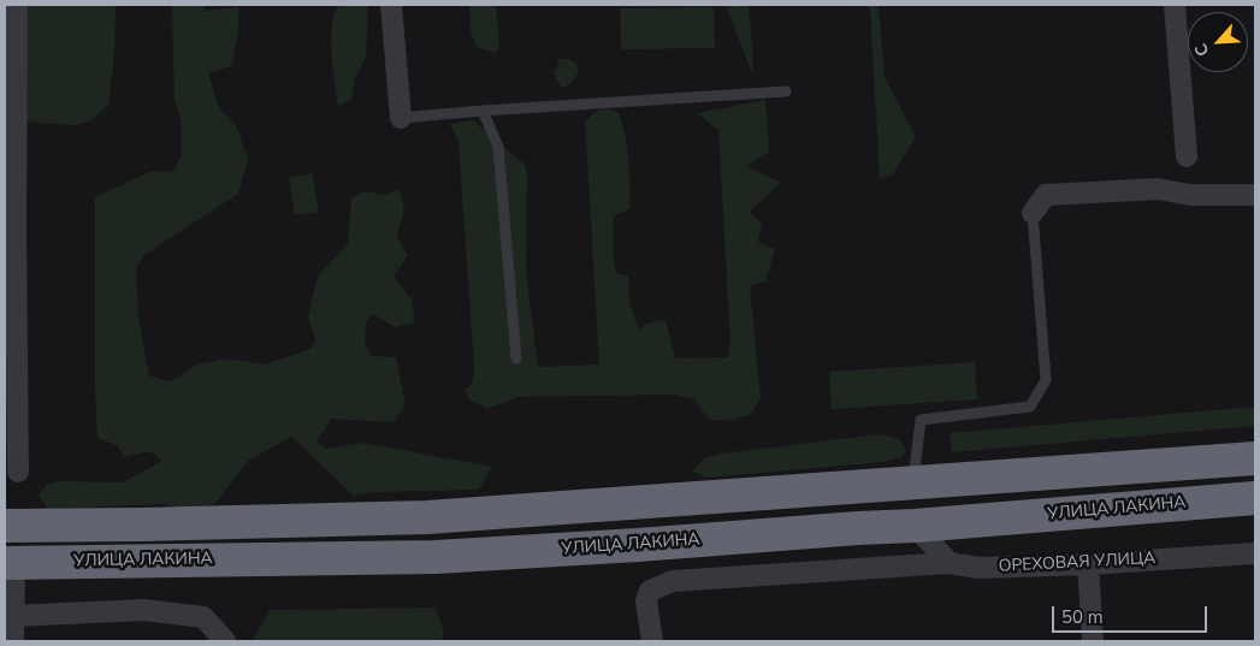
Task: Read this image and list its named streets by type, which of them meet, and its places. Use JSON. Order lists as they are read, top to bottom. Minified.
{"streets":{"highway":["УЛИЦА ЛАКИНА"],"street":["ОРЕХОВАЯ УЛИЦА"]},"scale_bar":"50 m","north":"bottom left"}
